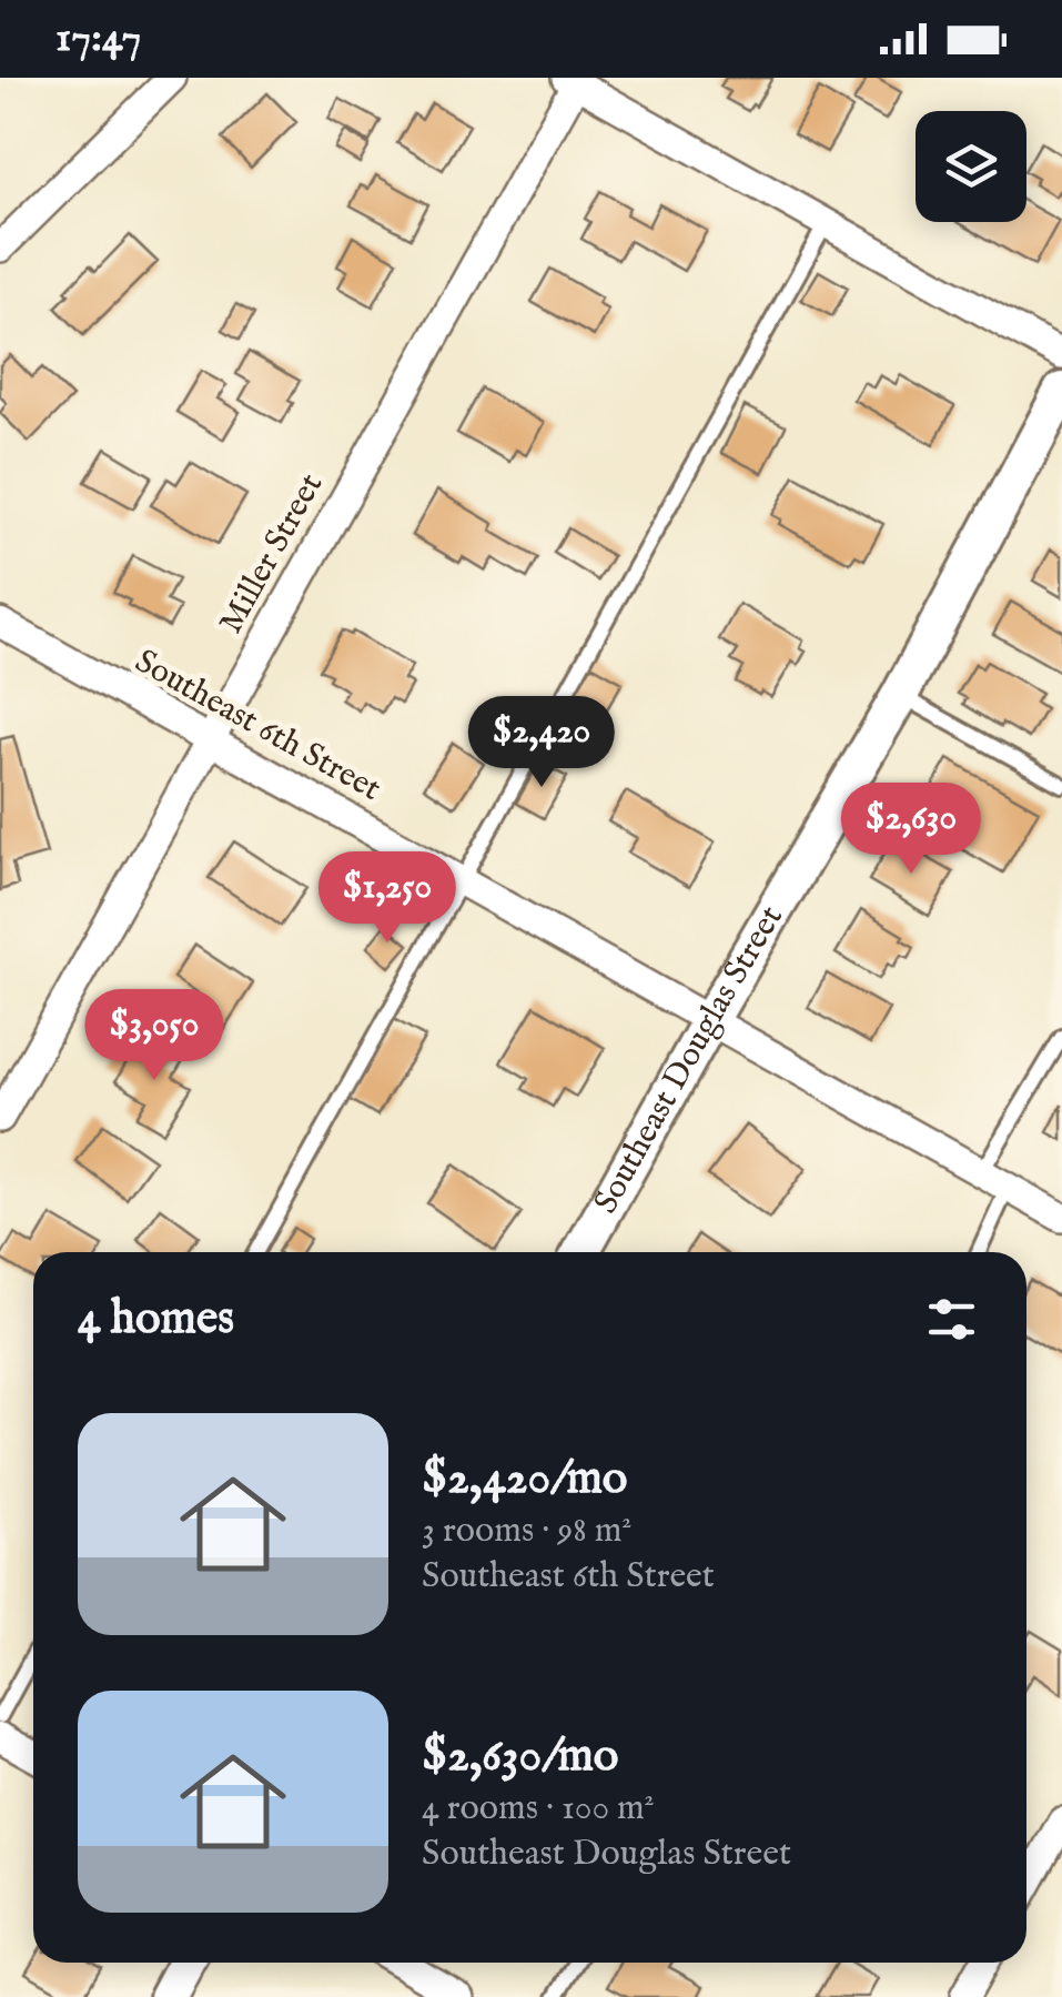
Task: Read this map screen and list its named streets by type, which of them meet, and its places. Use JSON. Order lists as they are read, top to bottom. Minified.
{"streets":{"street":["Miller Street","Southeast 6th Street","Southeast Douglas Street"]},"crossings":[["Miller Street","Southeast 6th Street"],["Southeast 6th Street","Southeast Douglas Street"]],"page":{"status":"17:47","price":["$2,420","$2,630","$1,250","$3,050"],"heading":"4 homes","list":[{"name":"$2,420/mo","note":"3 rooms · 98 m² · Southeast 6th Street"},{"name":"$2,630/mo","note":"4 rooms · 100 m² · Southeast Douglas Street"}]}}
